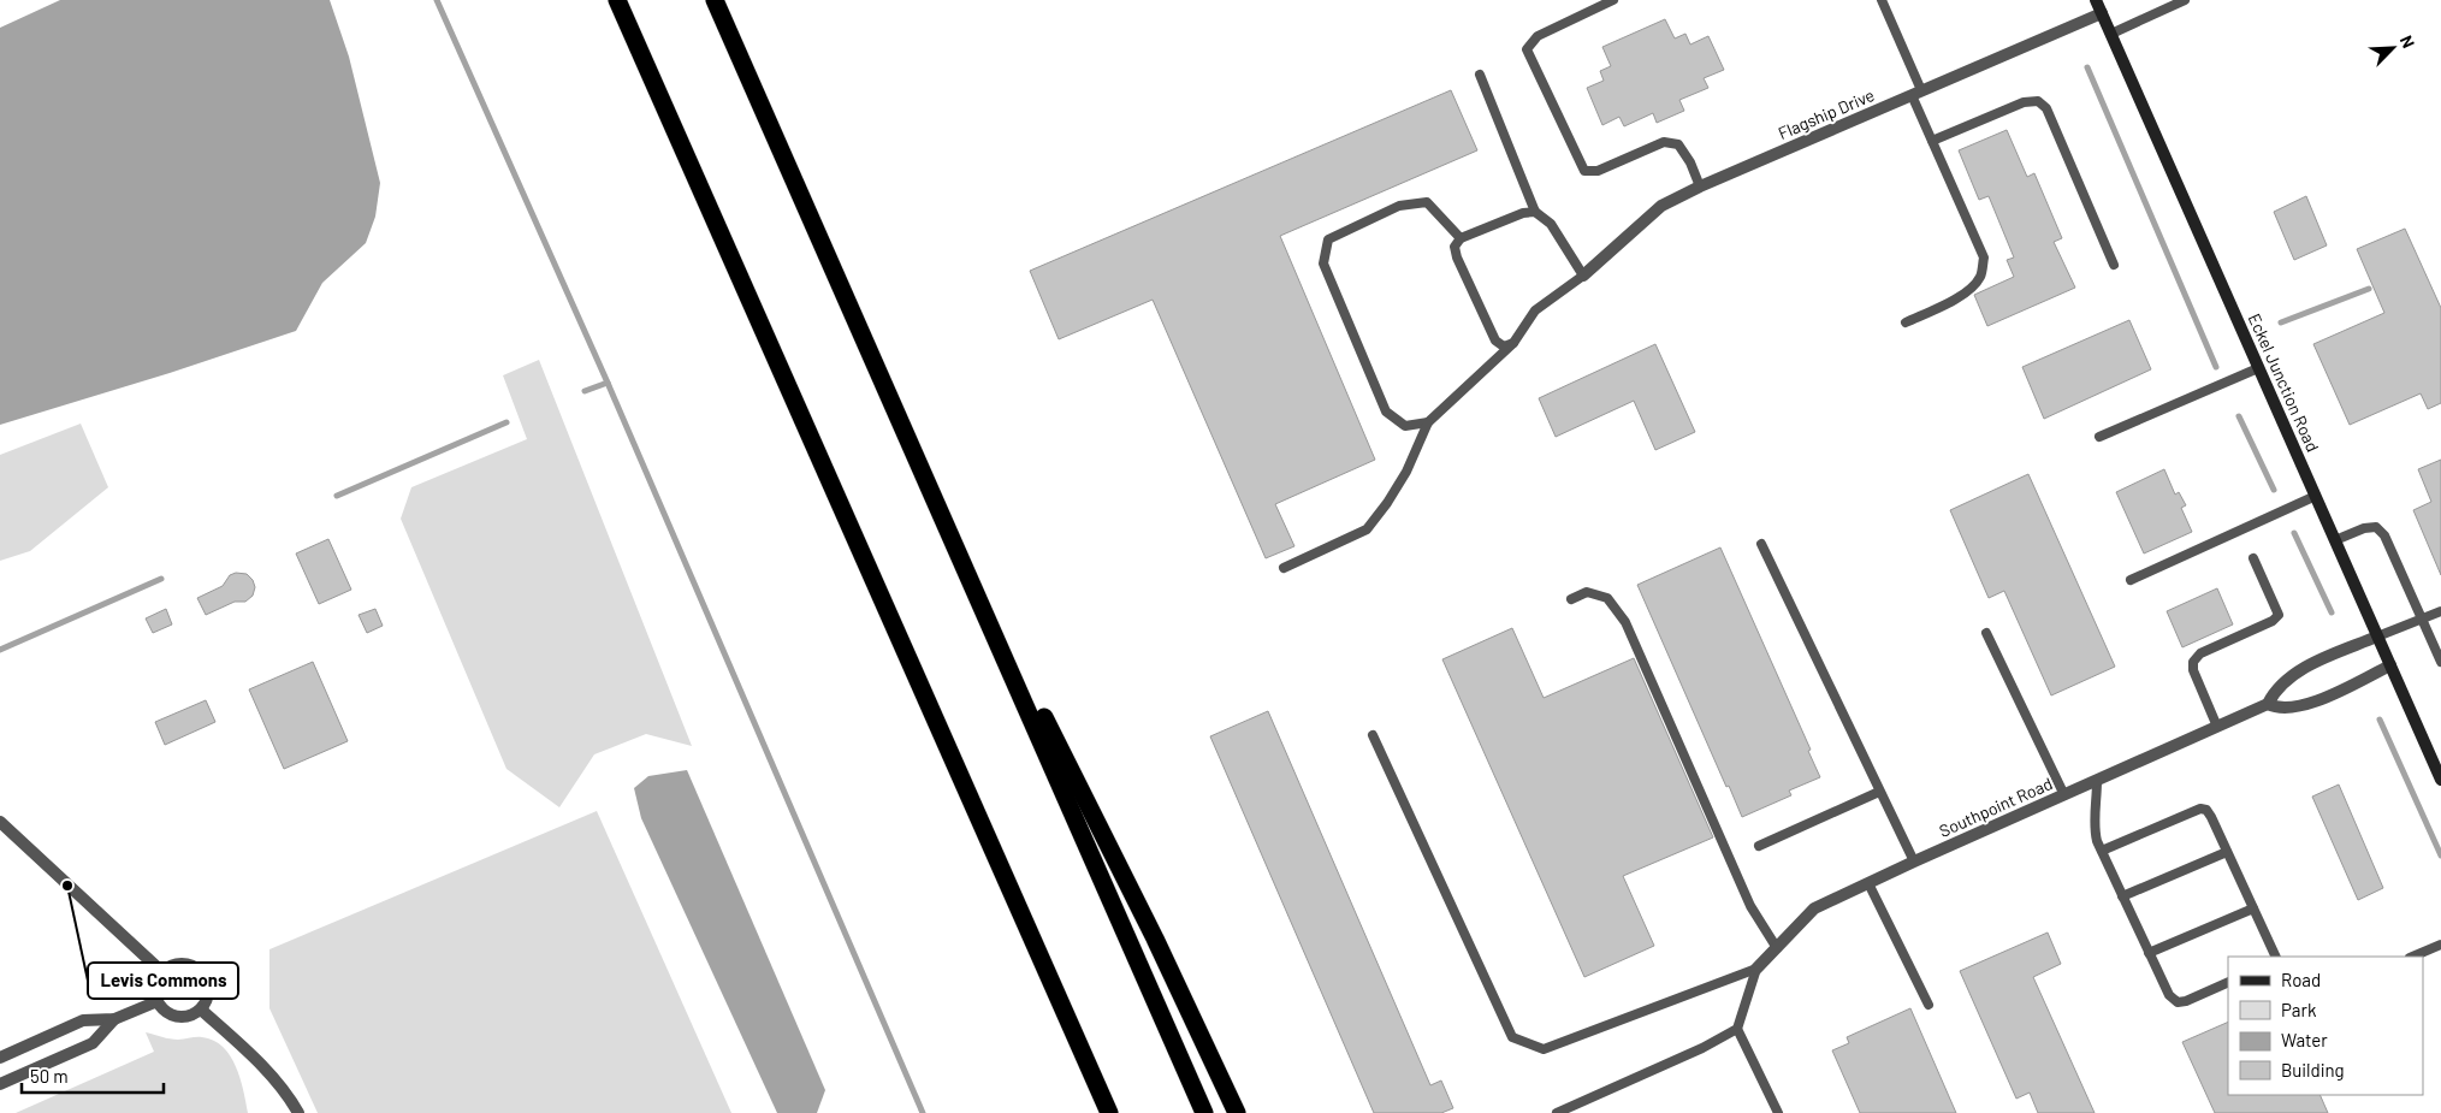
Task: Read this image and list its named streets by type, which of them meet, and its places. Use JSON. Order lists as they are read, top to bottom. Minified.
{"streets":{"street":["Flagship Drive","Eckel Junction Road","Southpoint Road"]},"crossings":[["Flagship Drive","Eckel Junction Road"],["Eckel Junction Road","Southpoint Road"]],"places":["Levis Commons"],"legend":["Road","Park","Water","Building"],"scale_bar":"50 m","north":"top right"}
